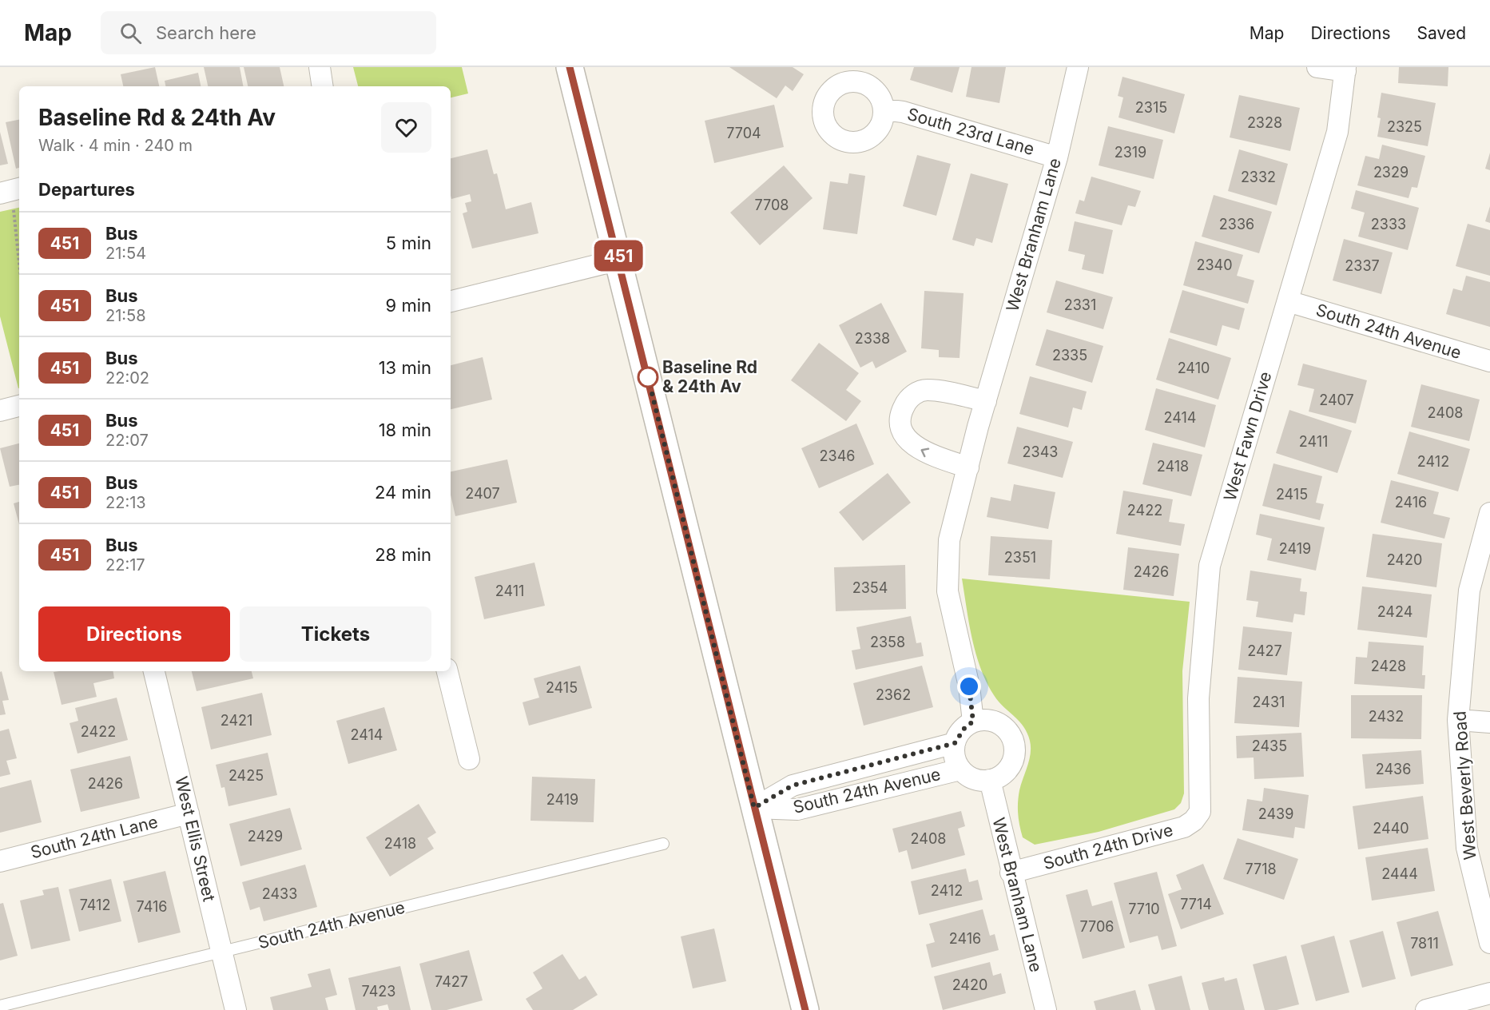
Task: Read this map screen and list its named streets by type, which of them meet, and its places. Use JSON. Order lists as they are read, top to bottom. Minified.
{"streets":{"street":["South 23rd Lane","West Branham Lane","South 24th Avenue","West Fawn Drive","West Beverly Road","South 24th Lane","West Ellis Street","South 24th Drive"]},"crossings":[["South 23rd Lane","West Branham Lane"],["West Branham Lane","South 24th Avenue"],["West Branham Lane","South 24th Drive"],["South 24th Avenue","West Fawn Drive"],["South 24th Avenue","West Ellis Street"],["West Fawn Drive","South 24th Drive"],["South 24th Lane","West Ellis Street"]],"places":["Baseline Rd & 24th Av"],"lines":["bus line 451"],"house_numbers":["2315","2328","2325","7704","2319","2329","2332","7708","2336","2333","2340","2337","2331","2338","2335","2410","2407","2408","2414","2411","2343","2346","2412","2418","2407","2415","2416","2422","2419","2351","2420","2426","2354","2411","2424","2358","2427","2428","2415","2362","2431","2432","2421","2422","2414","2435","2436","2425","2426","2419","2439","2440","2429","2408","2418","7718","2444","2412","2433","7714","7412","7416","7710","7706","2416","7811","7427","2420","7423"],"page":{"header":"Map","search":"Search here","nav":["Map","Directions","Saved"],"on_map":"451","heading":[["Baseline Rd & 24th Av","Walk · 4 min · 240 m"],"Departures"],"list":[{"mark":"451","name":"Bus","note":"21:54","value":"5 min"},{"mark":"451","name":"Bus","note":"21:58","value":"9 min"},{"mark":"451","name":"Bus","note":"22:02","value":"13 min"},{"mark":"451","name":"Bus","note":"22:07","value":"18 min"},{"mark":"451","name":"Bus","note":"22:13","value":"24 min"},{"mark":"451","name":"Bus","note":"22:17","value":"28 min"}],"buttons":["Directions","Tickets"]}}
